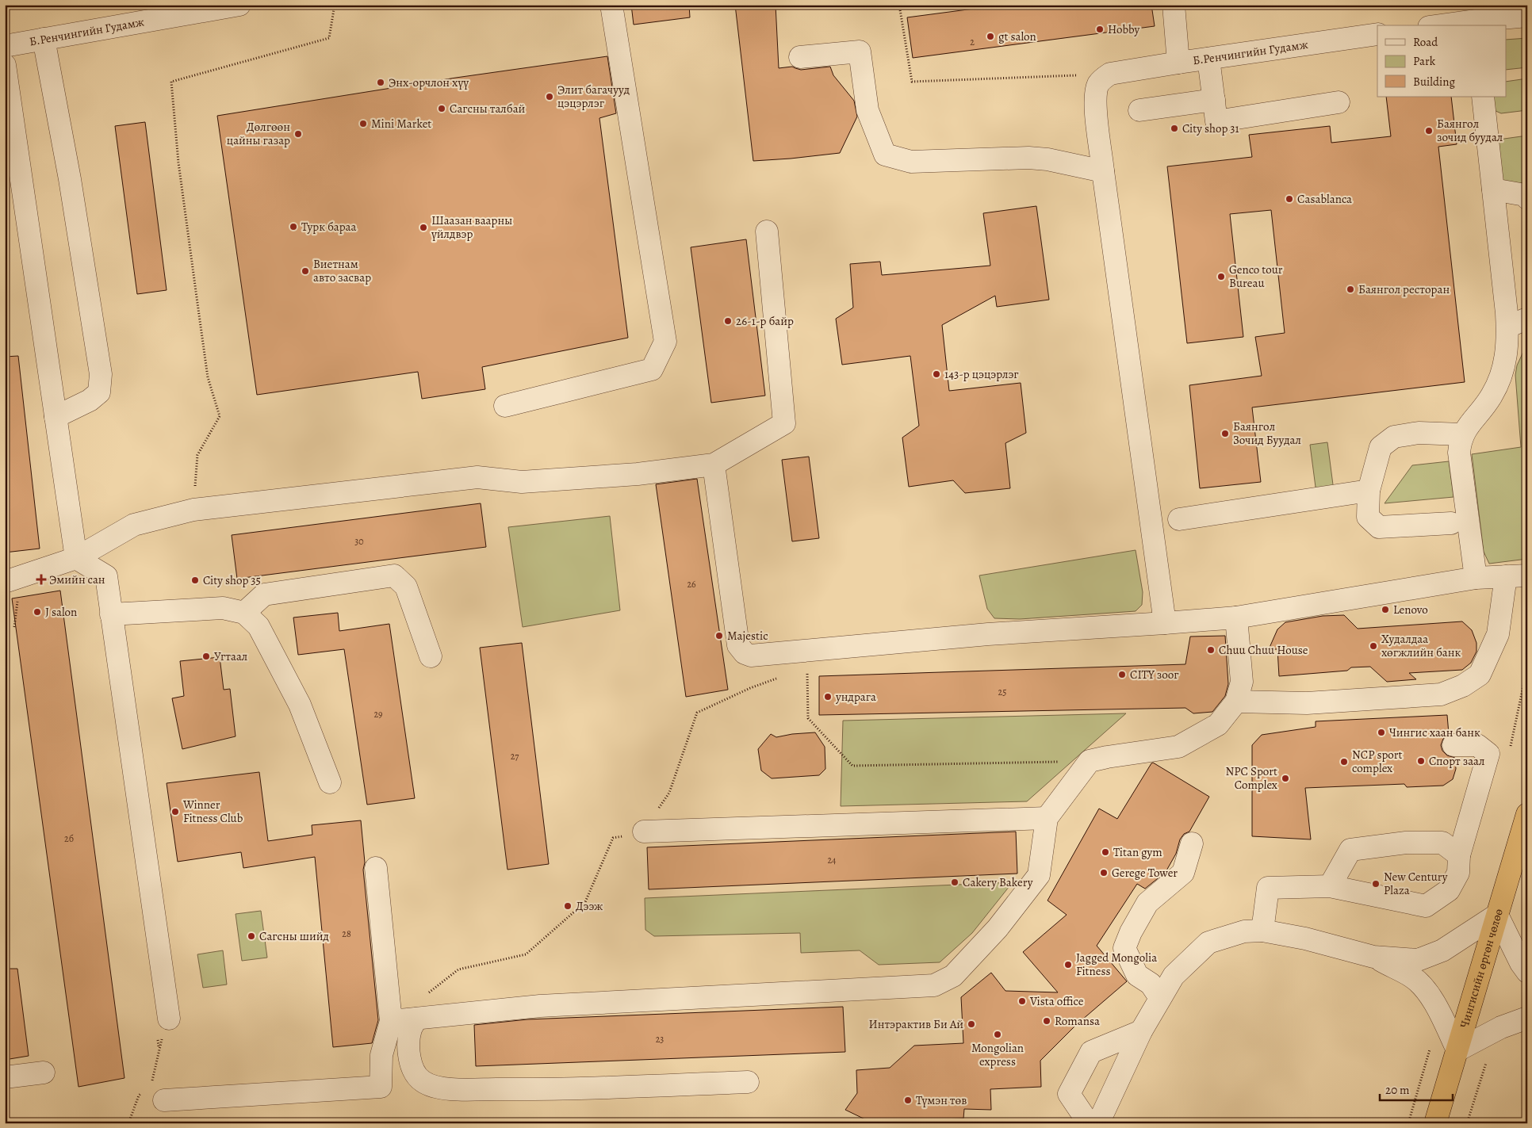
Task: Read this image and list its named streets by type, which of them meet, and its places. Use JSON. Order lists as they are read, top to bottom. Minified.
{"streets":{"highway":["Чингисийн өргөн чөлөө"],"street":["Б.Ренчингийн Гудамж"]},"places":{"other":["Hobby","gt salon","Энх-орчлон хүү","Элит багачууд цэцэрлэг","Сагсны талбай","Mini Market","City shop 31","Баянгол зочид буудал","Дөлгөөн цайны газар","Casablanca","Турк бараа","Шаазан ваарны үйлдвэр","Виетнам авто засвар","Genco tour Bureau","Баянгол ресторан","26-1-р байр","143-р цэцэрлэг","Баянгол Зочид Буудал","City shop 35","Lenovo","J salon","Majestic","Худалдаа хөгжлийн банк","Chuu Chuu House","Угтаал","CITY зоог","ундрага","Чингис хаан банк","Спорт заал","NCP sport complex","NPC Sport Complex","Winner Fitness Club","Titan gym","Gerege Tower","Cakery Bakery","New Century Plaza","Дээж","Сагсны шийд","Jagged Mongolia Fitness","Vista office","Romansa","Интэрактив Би Ай","Mongolian express","Түмэн төв"],"health":["Эмийн сан"]},"house_numbers":["2","30","26","25","29","27","2б","24","28","23"],"legend":["Road","Park","Building"],"scale_bar":"20 m"}
